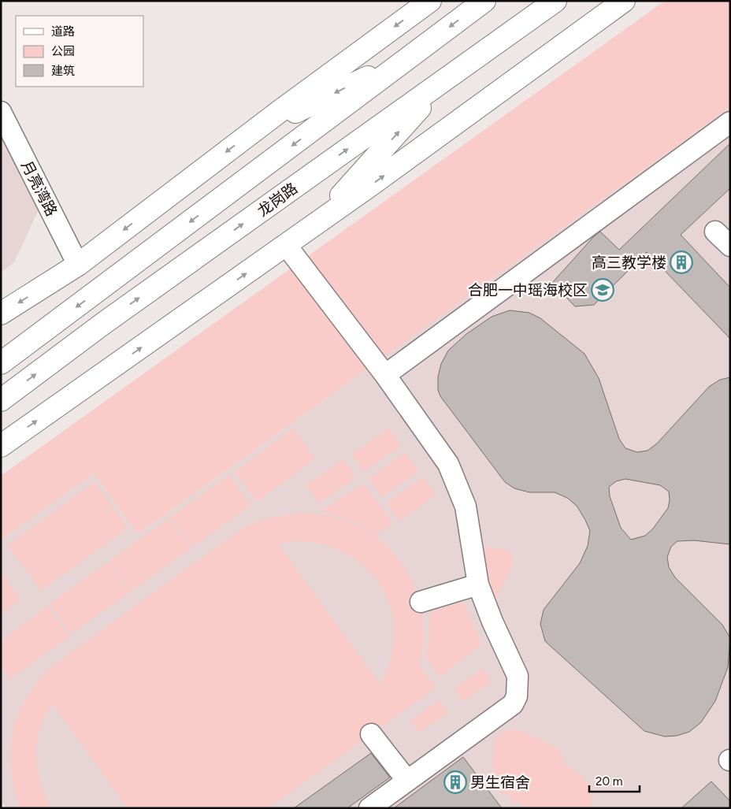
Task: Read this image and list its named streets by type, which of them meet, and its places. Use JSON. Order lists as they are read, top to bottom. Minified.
{"streets":{"main road":["龙岗路"],"street":["月亮湾路"]},"places":{"building":["高三教学楼","男生宿舍"],"school or university":["合肥一中瑶海校区"]},"legend":["道路","公园","建筑"],"scale_bar":"20 m"}
